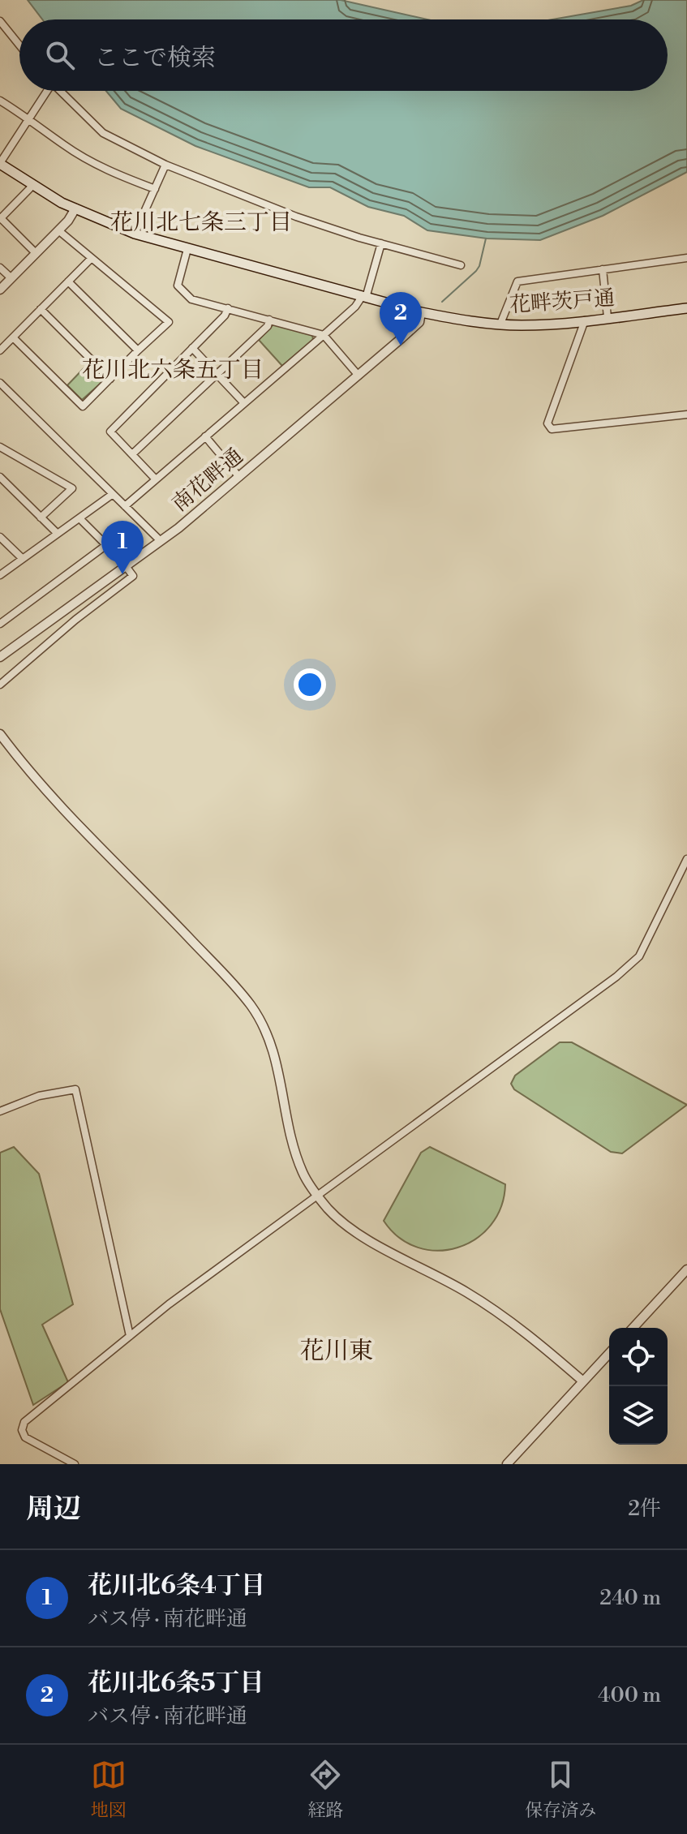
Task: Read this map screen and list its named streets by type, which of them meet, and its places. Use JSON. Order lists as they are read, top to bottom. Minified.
{"streets":{"main road":["花畔茨戸通"],"street":["南花畔通"]},"crossings":[["花畔茨戸通","南花畔通"]],"districts":["花川北七条三丁目","花川北六条五丁目","花川東"],"page":{"search":"ここで検索","pins":["2","1"],"heading":["周辺","2件"],"list":[{"mark":"1","name":"花川北6条4丁目","note":"バス停 · 南花畔通","value":"240 m"},{"mark":"2","name":"花川北6条5丁目","note":"バス停 · 南花畔通","value":"400 m"}],"nav":["地図","経路","保存済み"]}}
